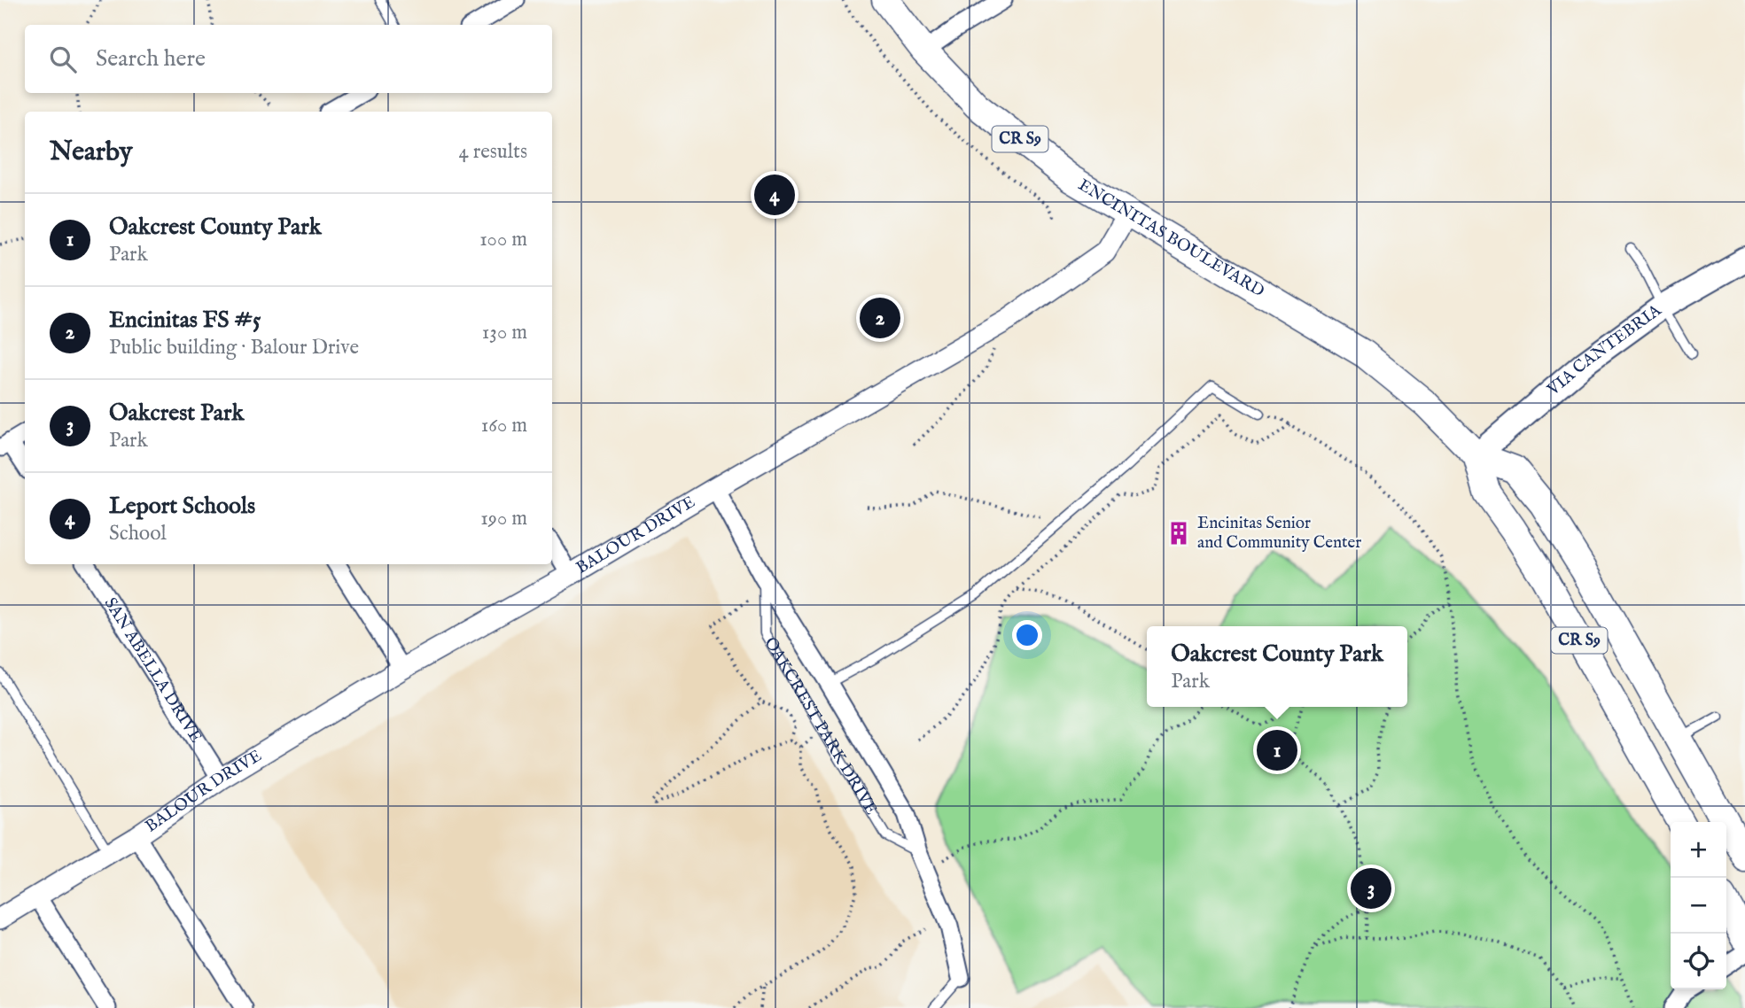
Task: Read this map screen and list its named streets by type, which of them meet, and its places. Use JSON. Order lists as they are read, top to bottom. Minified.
{"streets":{"main road":["CR S9","ENCINITAS BOULEVARD","VIA CANTEBRIA"],"street":["BALOUR DRIVE","SAN ABELLA DRIVE","OAKCREST PARK DRIVE"]},"crossings":[["ENCINITAS BOULEVARD","VIA CANTEBRIA"],["ENCINITAS BOULEVARD","BALOUR DRIVE"],["BALOUR DRIVE","SAN ABELLA DRIVE"],["BALOUR DRIVE","OAKCREST PARK DRIVE"]],"places":{"building":["Encinitas Senior and Community Center"]},"page":{"search":"Search here","heading":["Nearby","4 results"],"pins":["4","2","1","3"],"list":[{"mark":"1","name":"Oakcrest County Park","note":"Park","value":"100 m"},{"mark":"2","name":"Encinitas FS #5","note":"Public building · Balour Drive","value":"130 m"},{"mark":"3","name":"Oakcrest Park","note":"Park","value":"160 m"},{"mark":"4","name":"Leport Schools","note":"School","value":"190 m"}],"popup":["Oakcrest County Park","Park"],"map_buttons":["+","−"]}}
